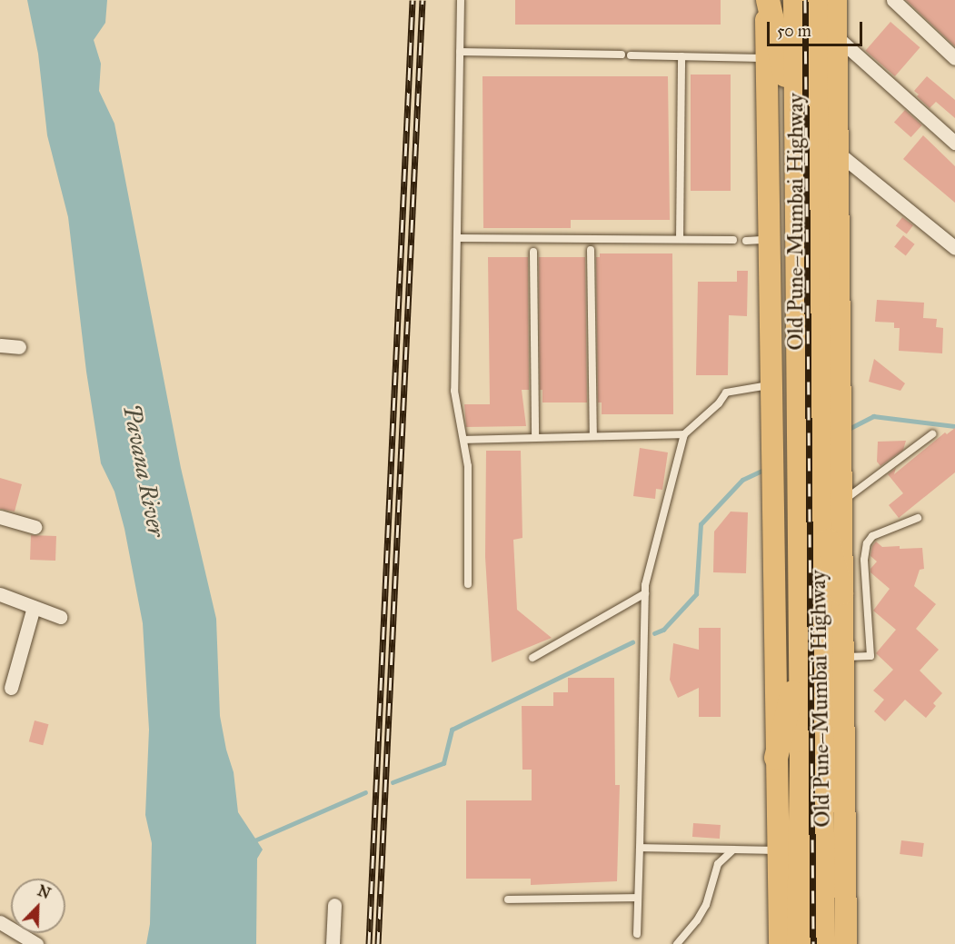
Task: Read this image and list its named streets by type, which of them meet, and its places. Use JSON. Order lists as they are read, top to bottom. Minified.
{"streets":{"highway":["Old Pune–Mumbai Highway"]},"water":["Pavana River"],"scale_bar":"50 m","north":"top right"}
